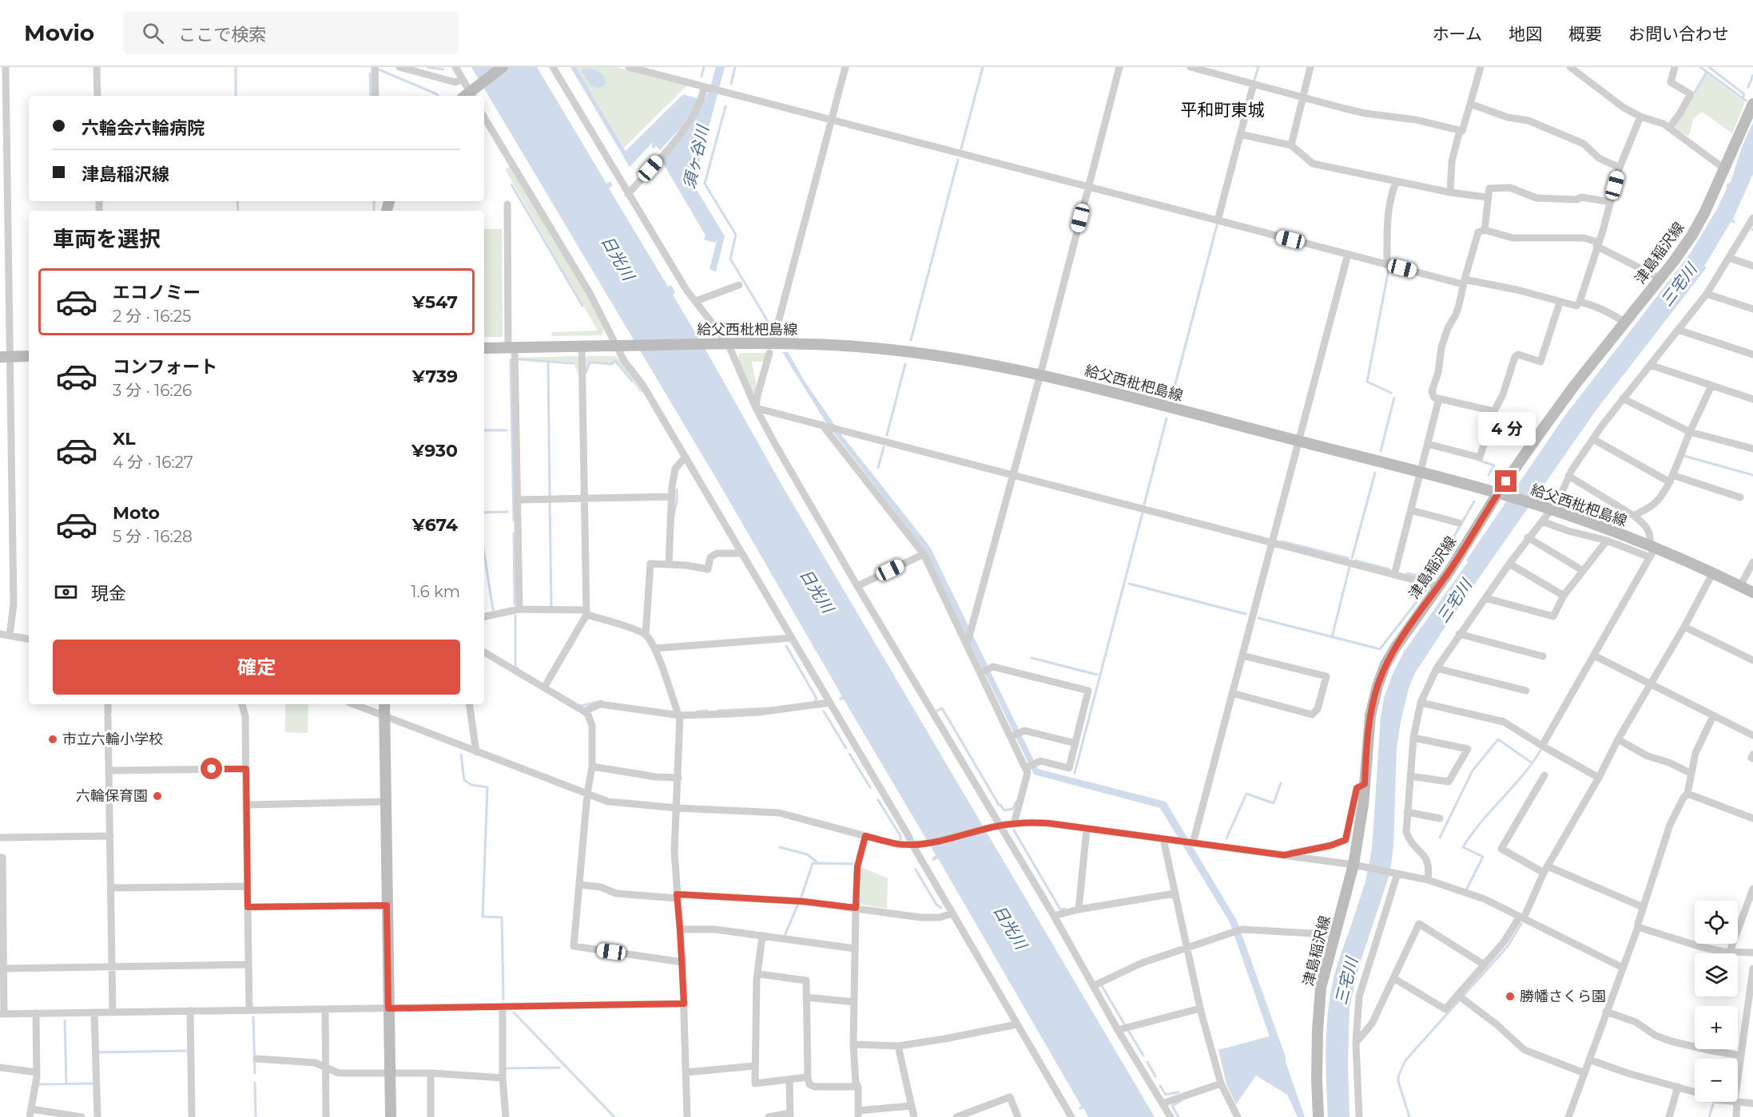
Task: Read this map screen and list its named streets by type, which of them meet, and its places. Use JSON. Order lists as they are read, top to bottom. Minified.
{"streets":{"main road":["津島稲沢線","給父西枇杷島線"]},"crossings":[["津島稲沢線","給父西枇杷島線"]],"districts":["平和町東城"],"water":["須ヶ谷川","日光川","三宅川"],"places":["市立六輪小学校","六輪保育園","勝幡さくら園"],"page":{"header":"Movio","search":"ここで検索","nav":["ホーム","地図","概要","お問い合わせ"],"banner":["六輪会六輪病院","津島稲沢線"],"heading":"車両を選択","list":[{"name":"エコノミー","note":"2 分 · 16:25","value":"¥547"},{"name":"コンフォート","note":"3 分 · 16:26","value":"¥739"},{"name":"XL","note":"4 分 · 16:27","value":"¥930"},{"name":"Moto","note":"5 分 · 16:28","value":"¥674"}],"bubble":"4 分","pay":["現金","1.6 km"],"buttons":"確定","map_buttons":["+","−"]}}
